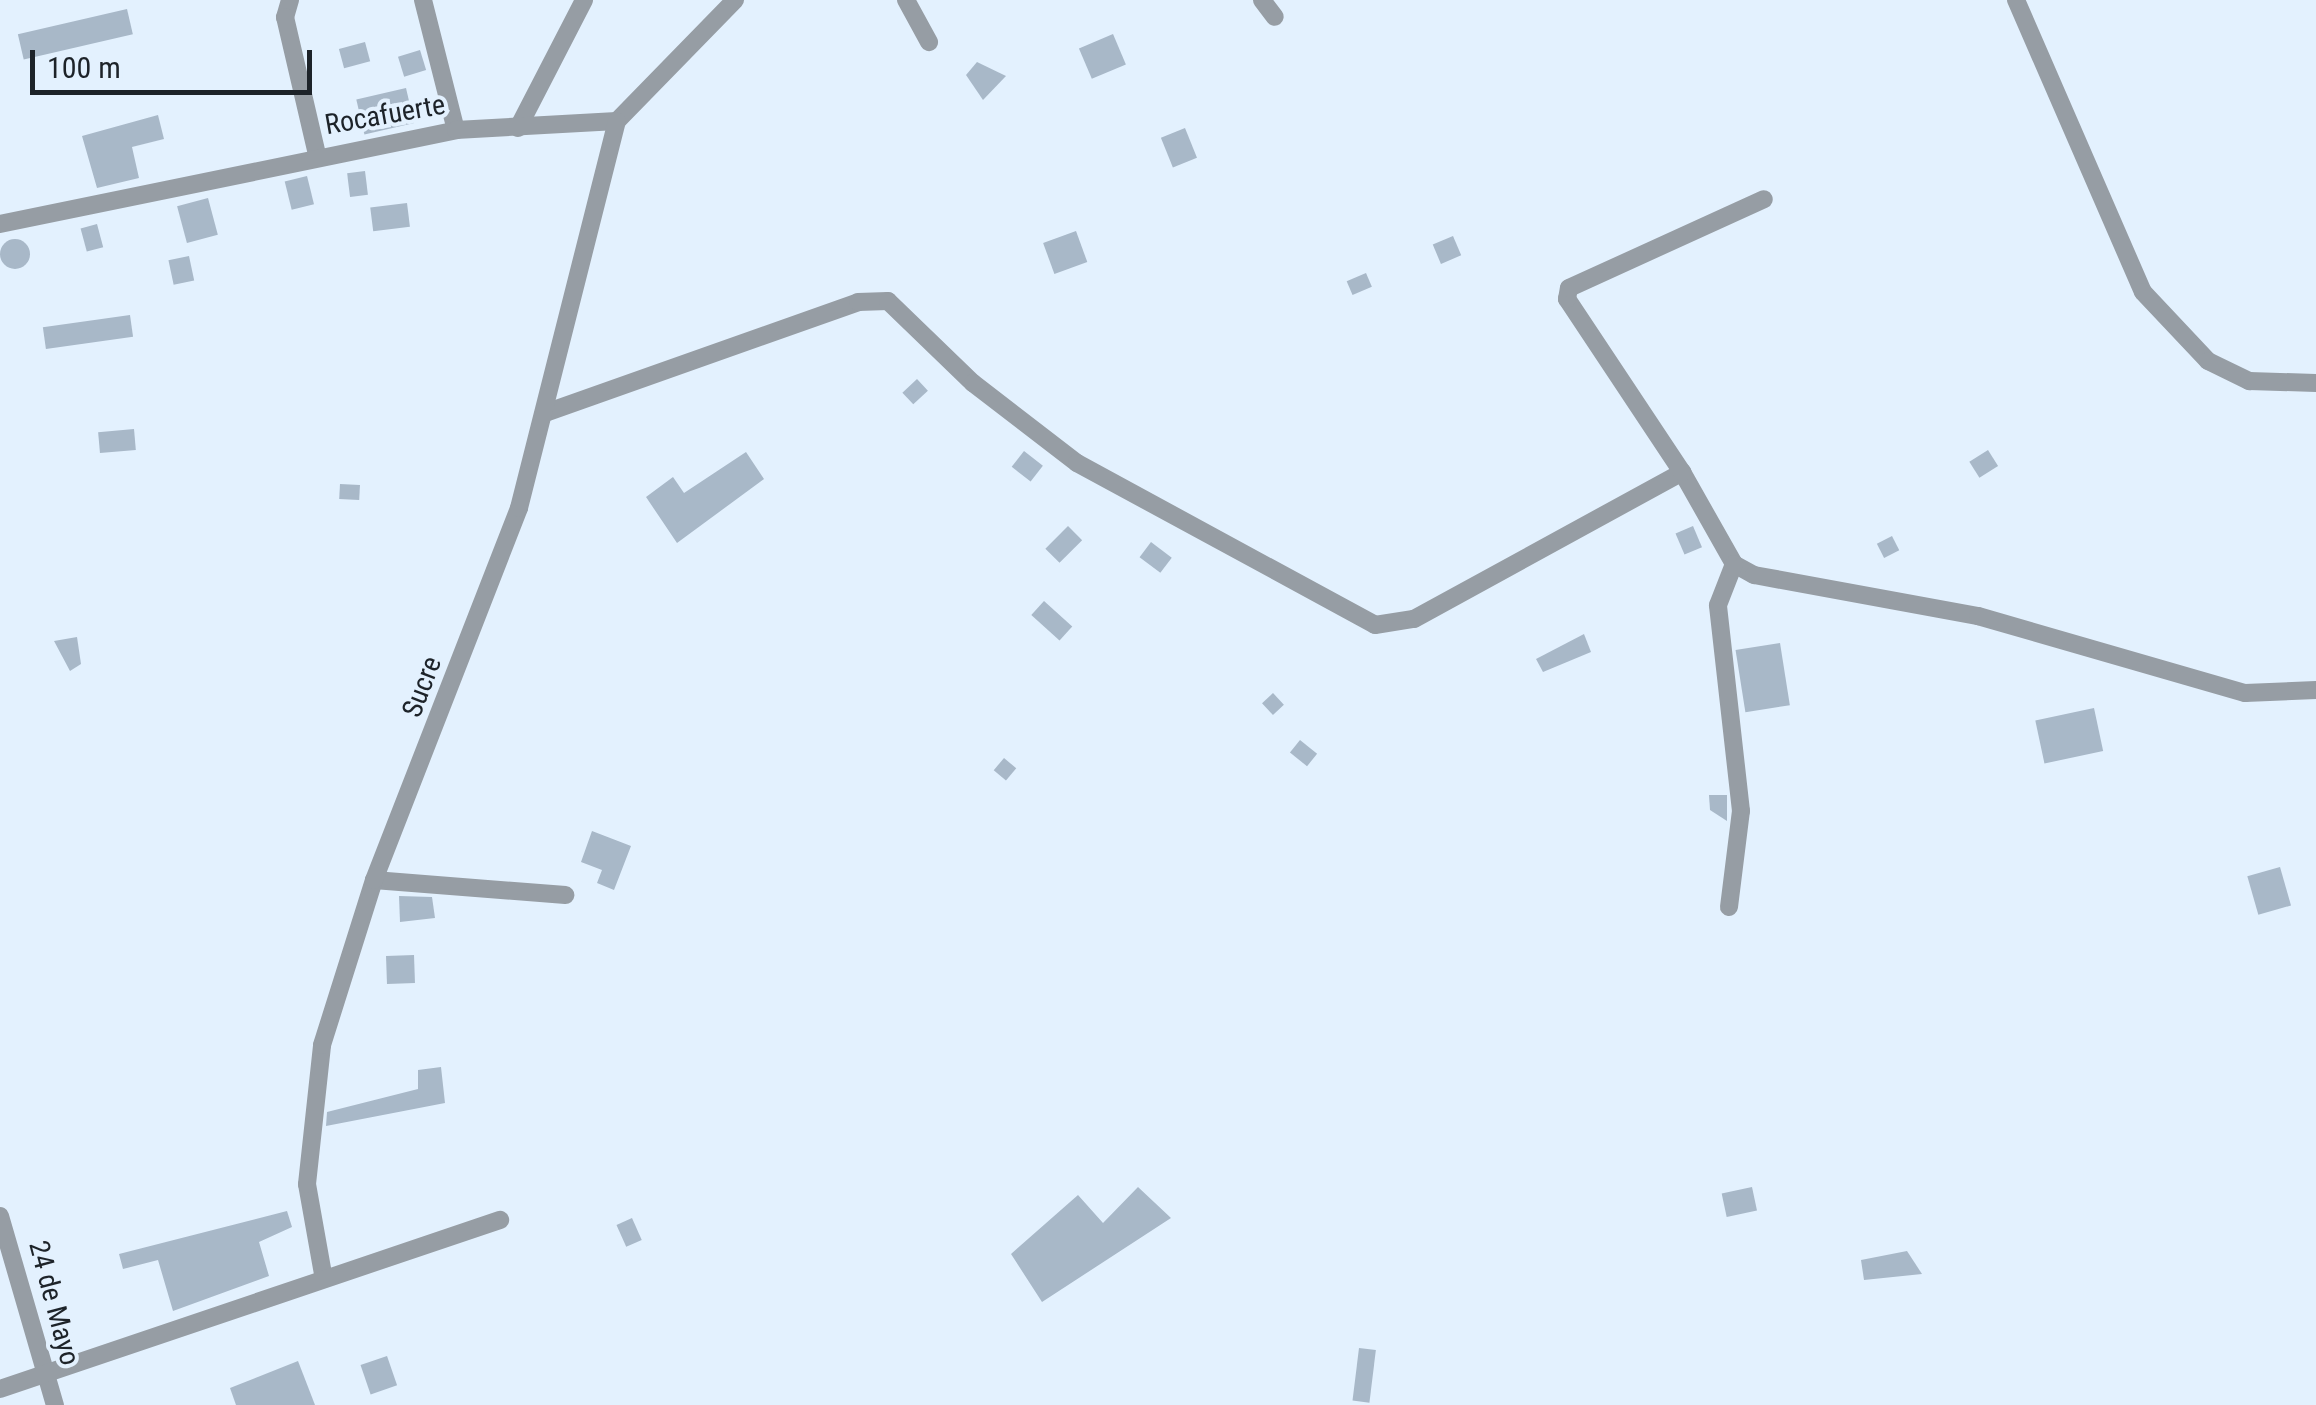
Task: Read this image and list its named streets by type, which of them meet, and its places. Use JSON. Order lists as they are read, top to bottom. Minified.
{"streets":{"street":["Rocafuerte","Sucre","24 de Mayo"]},"crossings":[["Rocafuerte","Sucre"]],"scale_bar":"100 m"}
